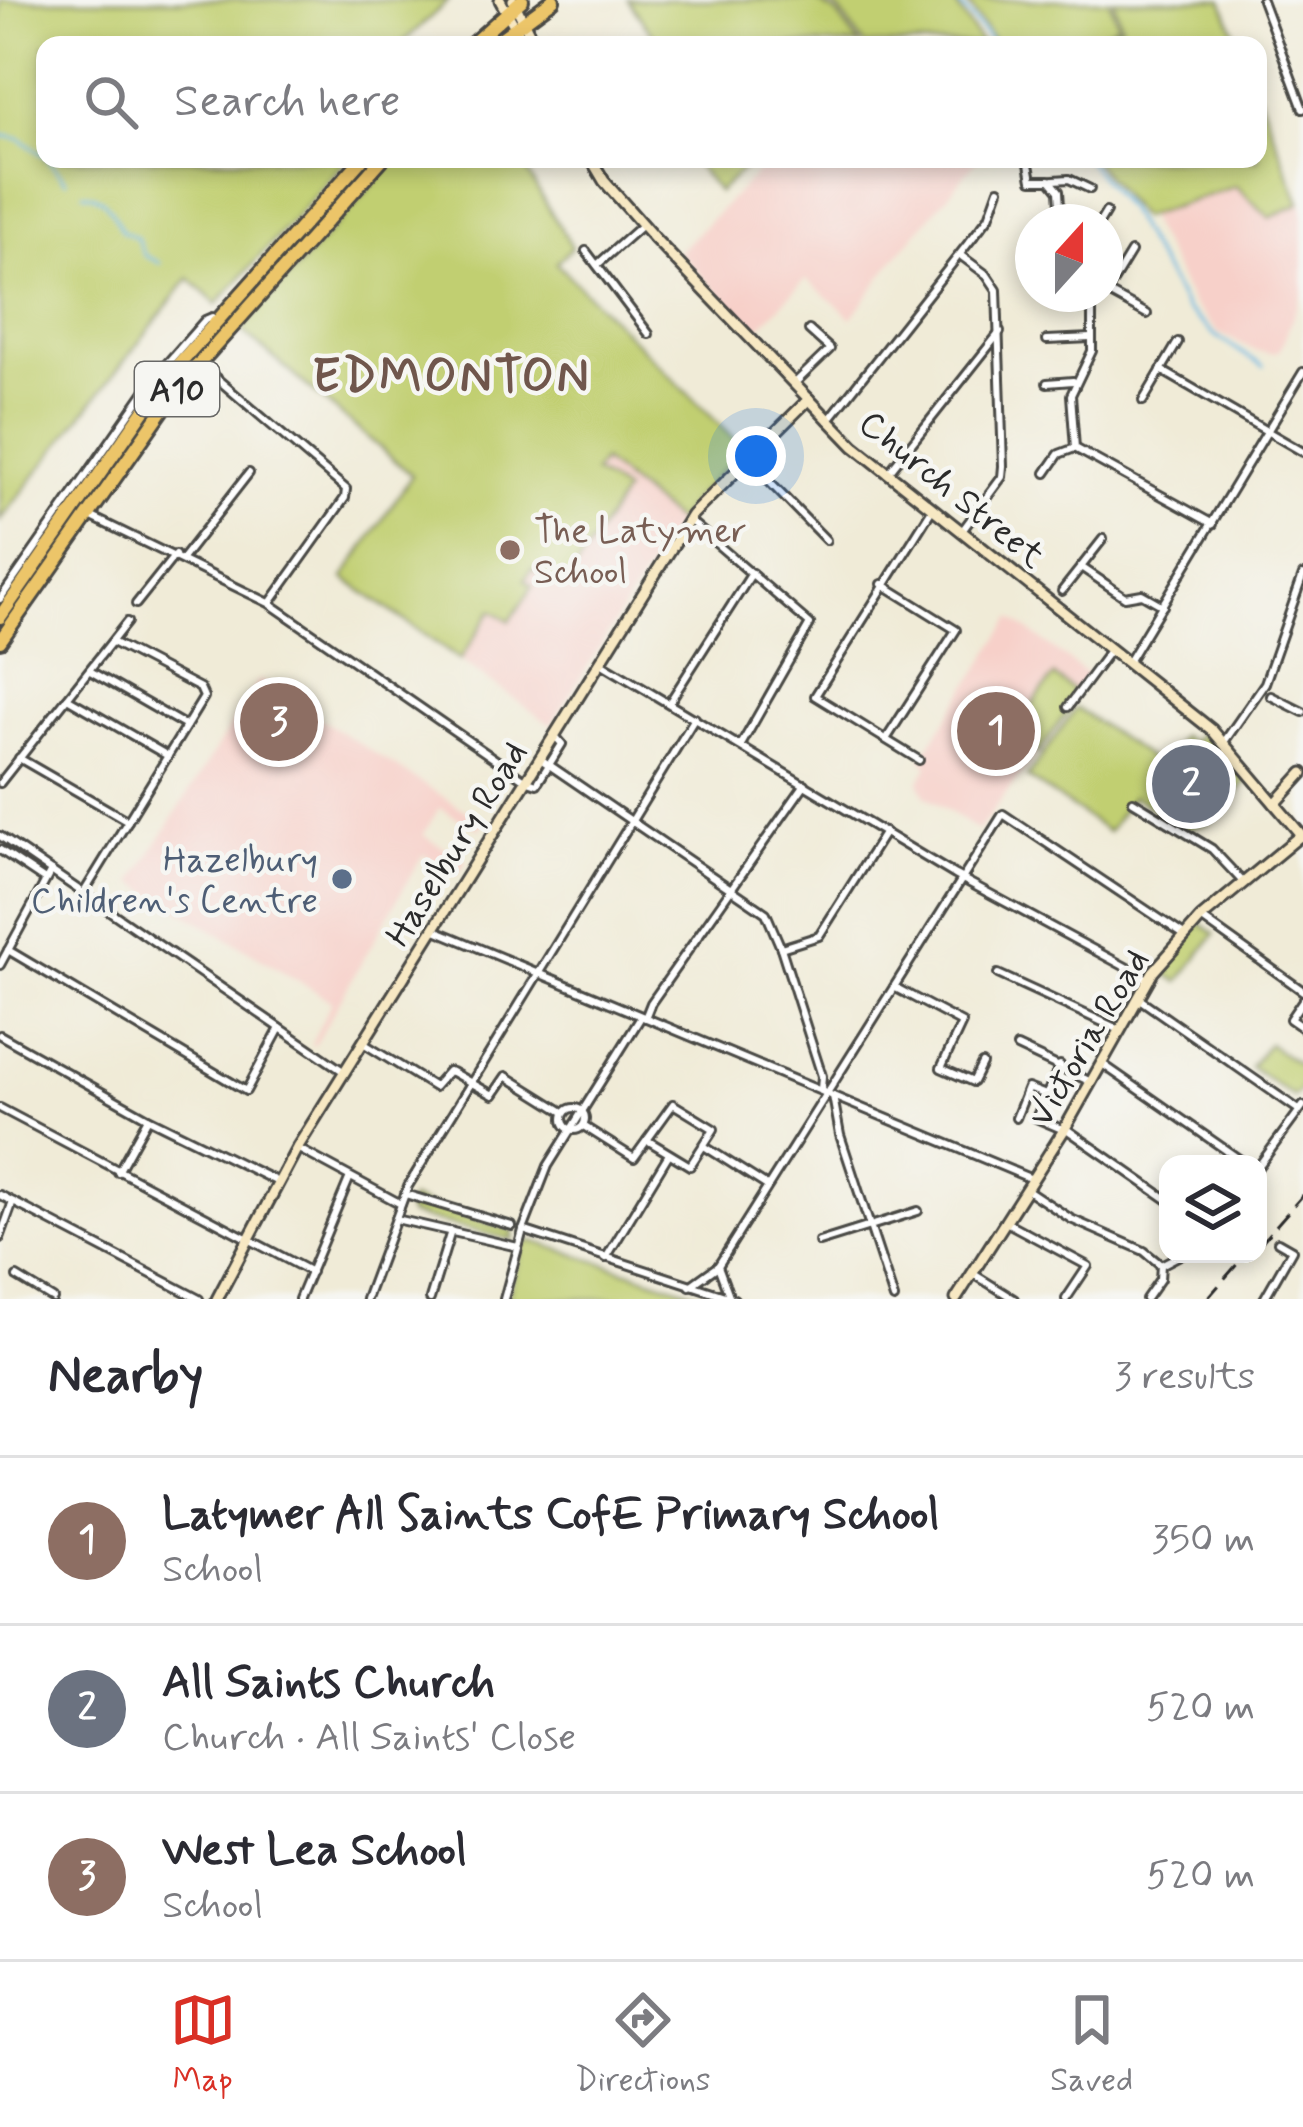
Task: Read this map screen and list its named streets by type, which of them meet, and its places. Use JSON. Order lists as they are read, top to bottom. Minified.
{"streets":{"highway":["A10"],"street":["Church Street","Haselbury Road","Victoria Road"]},"crossings":[["Church Street","Haselbury Road"],["Church Street","Victoria Road"]],"districts":["EDMONTON"],"places":["The Latymer School","Hazelbury Children's Centre"],"north":"top","page":{"search":"Search here","pins":["3","1","2"],"heading":["Nearby","3 results"],"list":[{"mark":"1","name":"Latymer All Saints CofE Primary School","note":"School","value":"350 m"},{"mark":"2","name":"All Saints Church","note":"Church · All Saints' Close","value":"520 m"},{"mark":"3","name":"West Lea School","note":"School","value":"520 m"}],"nav":["Map","Directions","Saved"]}}
